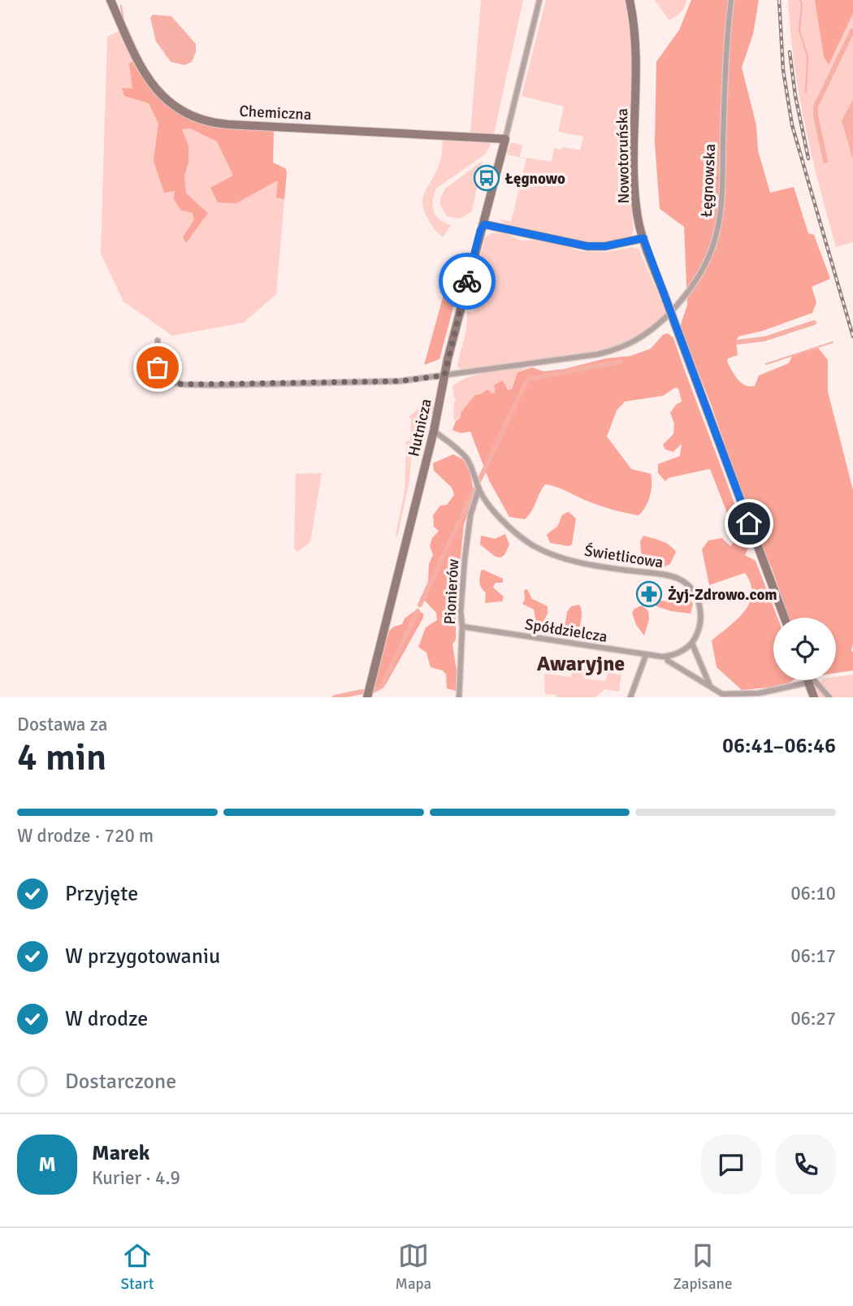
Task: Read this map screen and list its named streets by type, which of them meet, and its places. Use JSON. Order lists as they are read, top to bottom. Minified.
{"streets":{"street":["Chemiczna","Nowotoruńska","Łęgnowska","Hutnicza","Świetlicowa","Pionierów","Spółdzielcza"]},"crossings":[["Chemiczna","Hutnicza"],["Łęgnowska","Hutnicza"],["Hutnicza","Świetlicowa"],["Świetlicowa","Pionierów"],["Świetlicowa","Spółdzielcza"],["Pionierów","Spółdzielcza"]],"districts":["Awaryjne"],"places":{"bus stop":["Łęgnowo"],"pharmacy":["Żyj-Zdrowo.com"]},"page":{"heading":["4 min","Dostawa za","06:41–06:46"],"panel":["Marek","Kurier · 4.9"],"bar":"W drodze · 720 m","list":[["Przyjęte","06:10"],["W przygotowaniu","06:17"],["W drodze","06:27"],"Dostarczone"],"round":"M","tabs":["Start","Mapa","Zapisane"]}}
